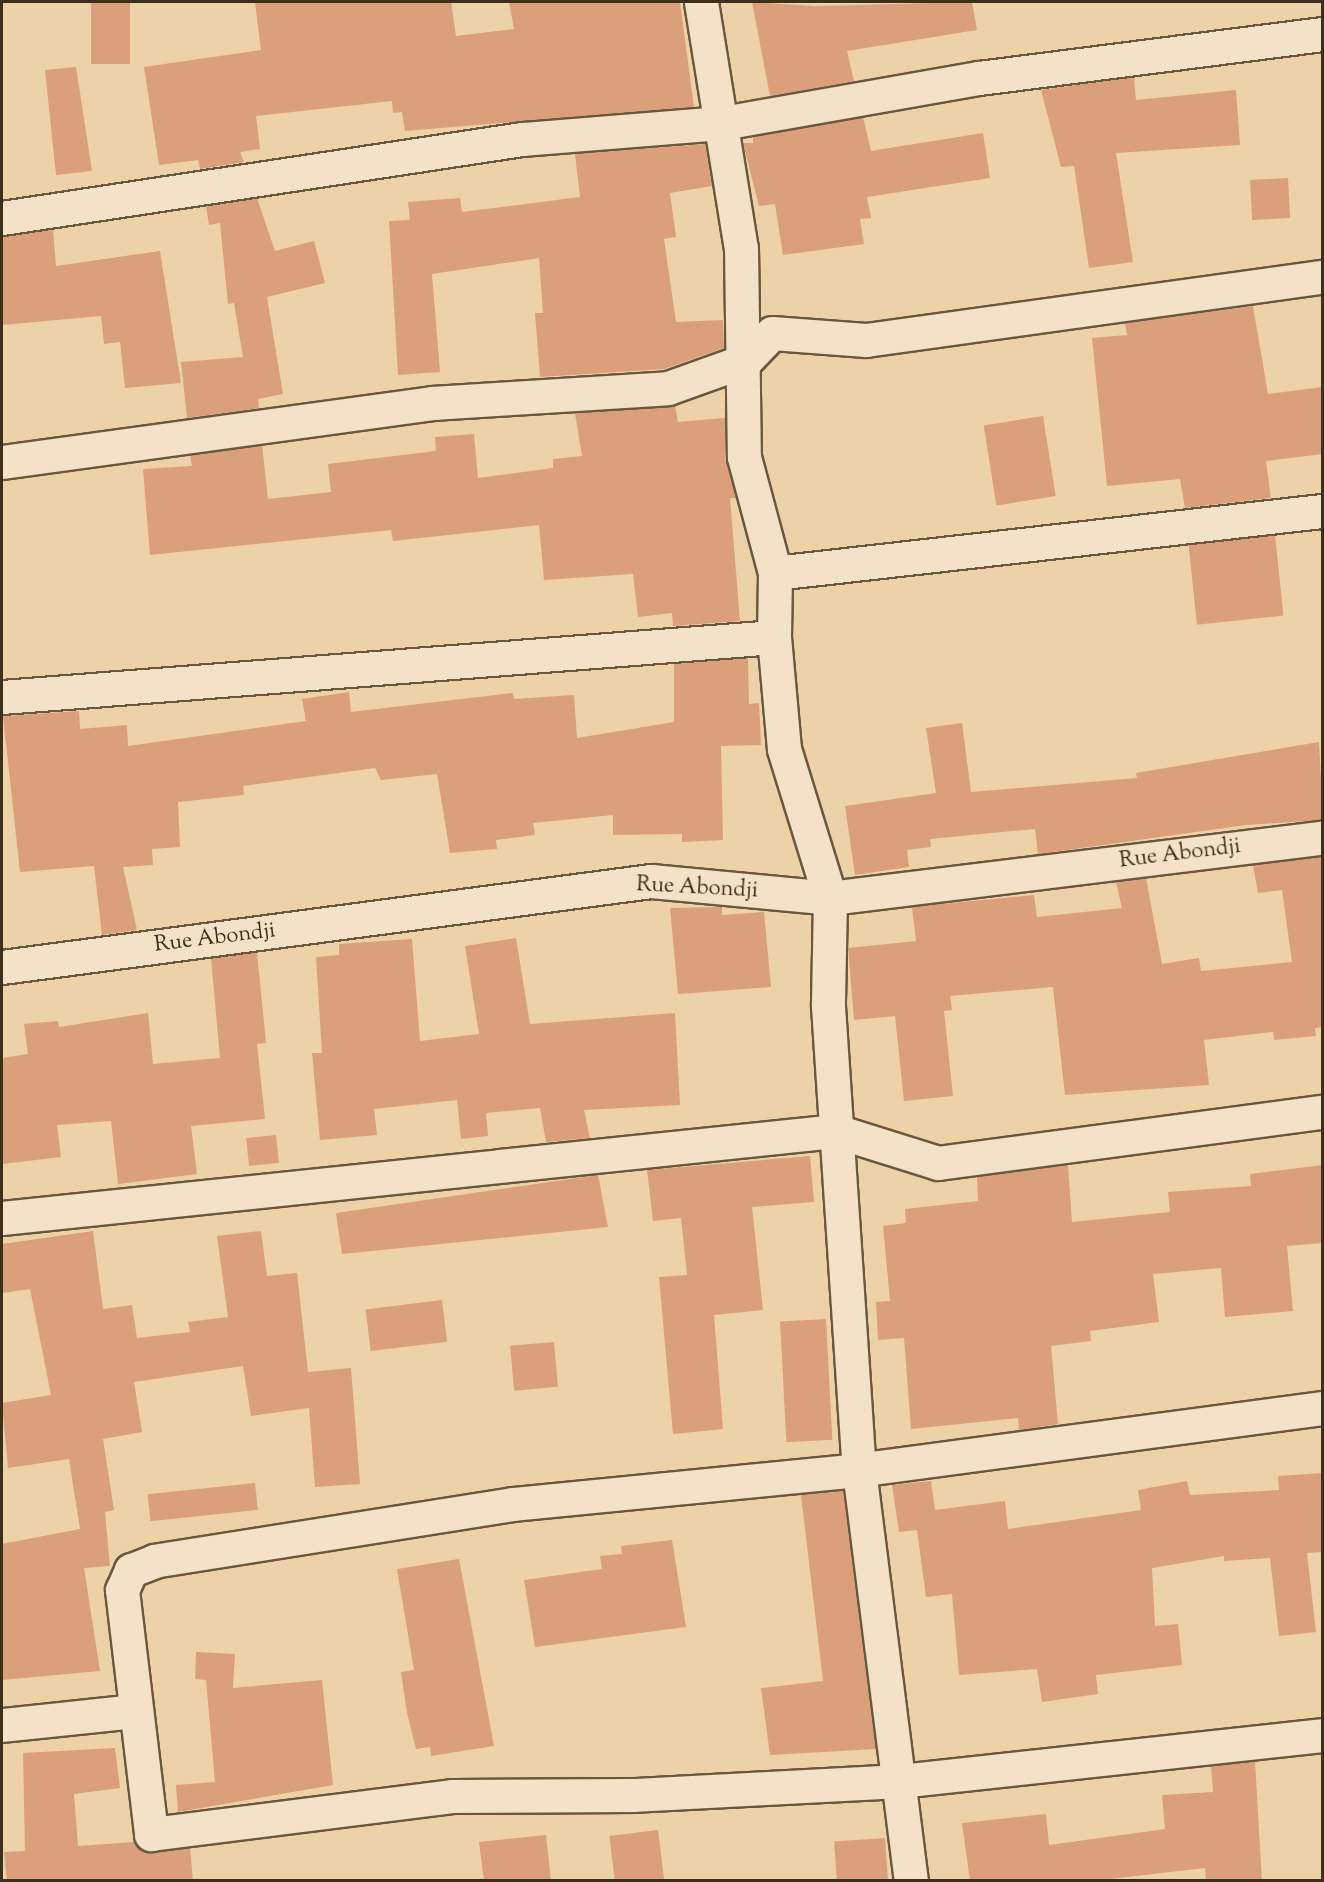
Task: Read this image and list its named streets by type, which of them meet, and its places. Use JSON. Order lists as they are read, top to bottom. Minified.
{"streets":{"street":["Rue Abondji"]}}
